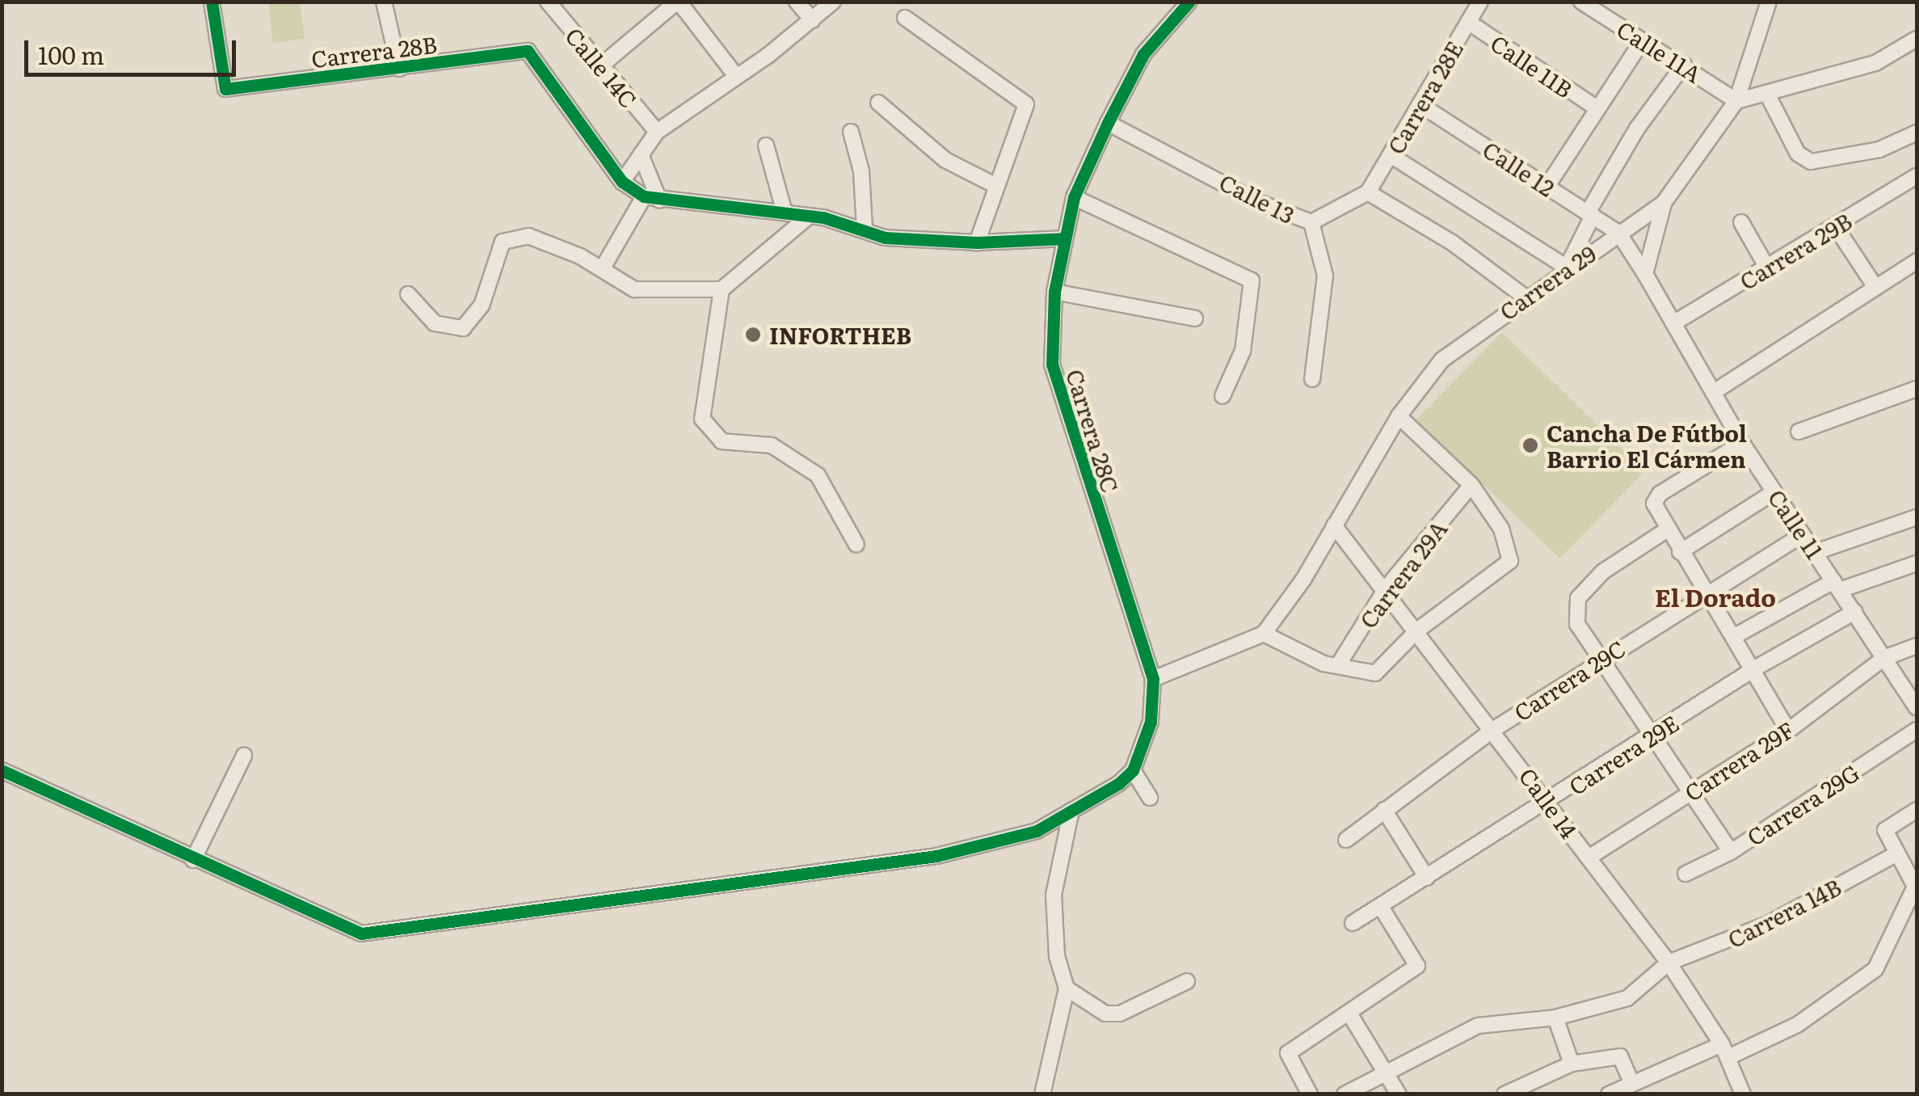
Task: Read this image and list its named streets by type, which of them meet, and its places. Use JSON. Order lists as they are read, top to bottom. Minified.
{"streets":{"street":["Carrera 28B","Calle 11A","Calle 11B","Calle 14C","Carrera 28E","Calle 12","Calle 13","Carrera 29B","Carrera 29","Carrera 28C","Calle 11","Carrera 29A","Carrera 29C","Carrera 29E","Carrera 29F","Calle 14","Carrera 29G","Carrera 14B"]},"crossings":[["Calle 11A","Carrera 29"],["Calle 11B","Carrera 28E"],["Carrera 28E","Calle 12"],["Carrera 28E","Calle 13"],["Calle 12","Carrera 29"],["Calle 12","Calle 11"],["Calle 13","Carrera 28C"],["Carrera 29B","Calle 11"],["Carrera 29","Calle 11"],["Carrera 29","Calle 14"],["Calle 11","Carrera 29C"],["Calle 11","Carrera 29E"],["Calle 11","Carrera 29F"],["Carrera 29A","Calle 14"],["Carrera 29C","Calle 14"],["Carrera 29E","Calle 14"],["Carrera 29F","Calle 14"],["Calle 14","Carrera 14B"]],"districts":["El Dorado"],"places":["INFORTHEB","Cancha De Fútbol Barrio El Cármen"],"scale_bar":"100 m"}
